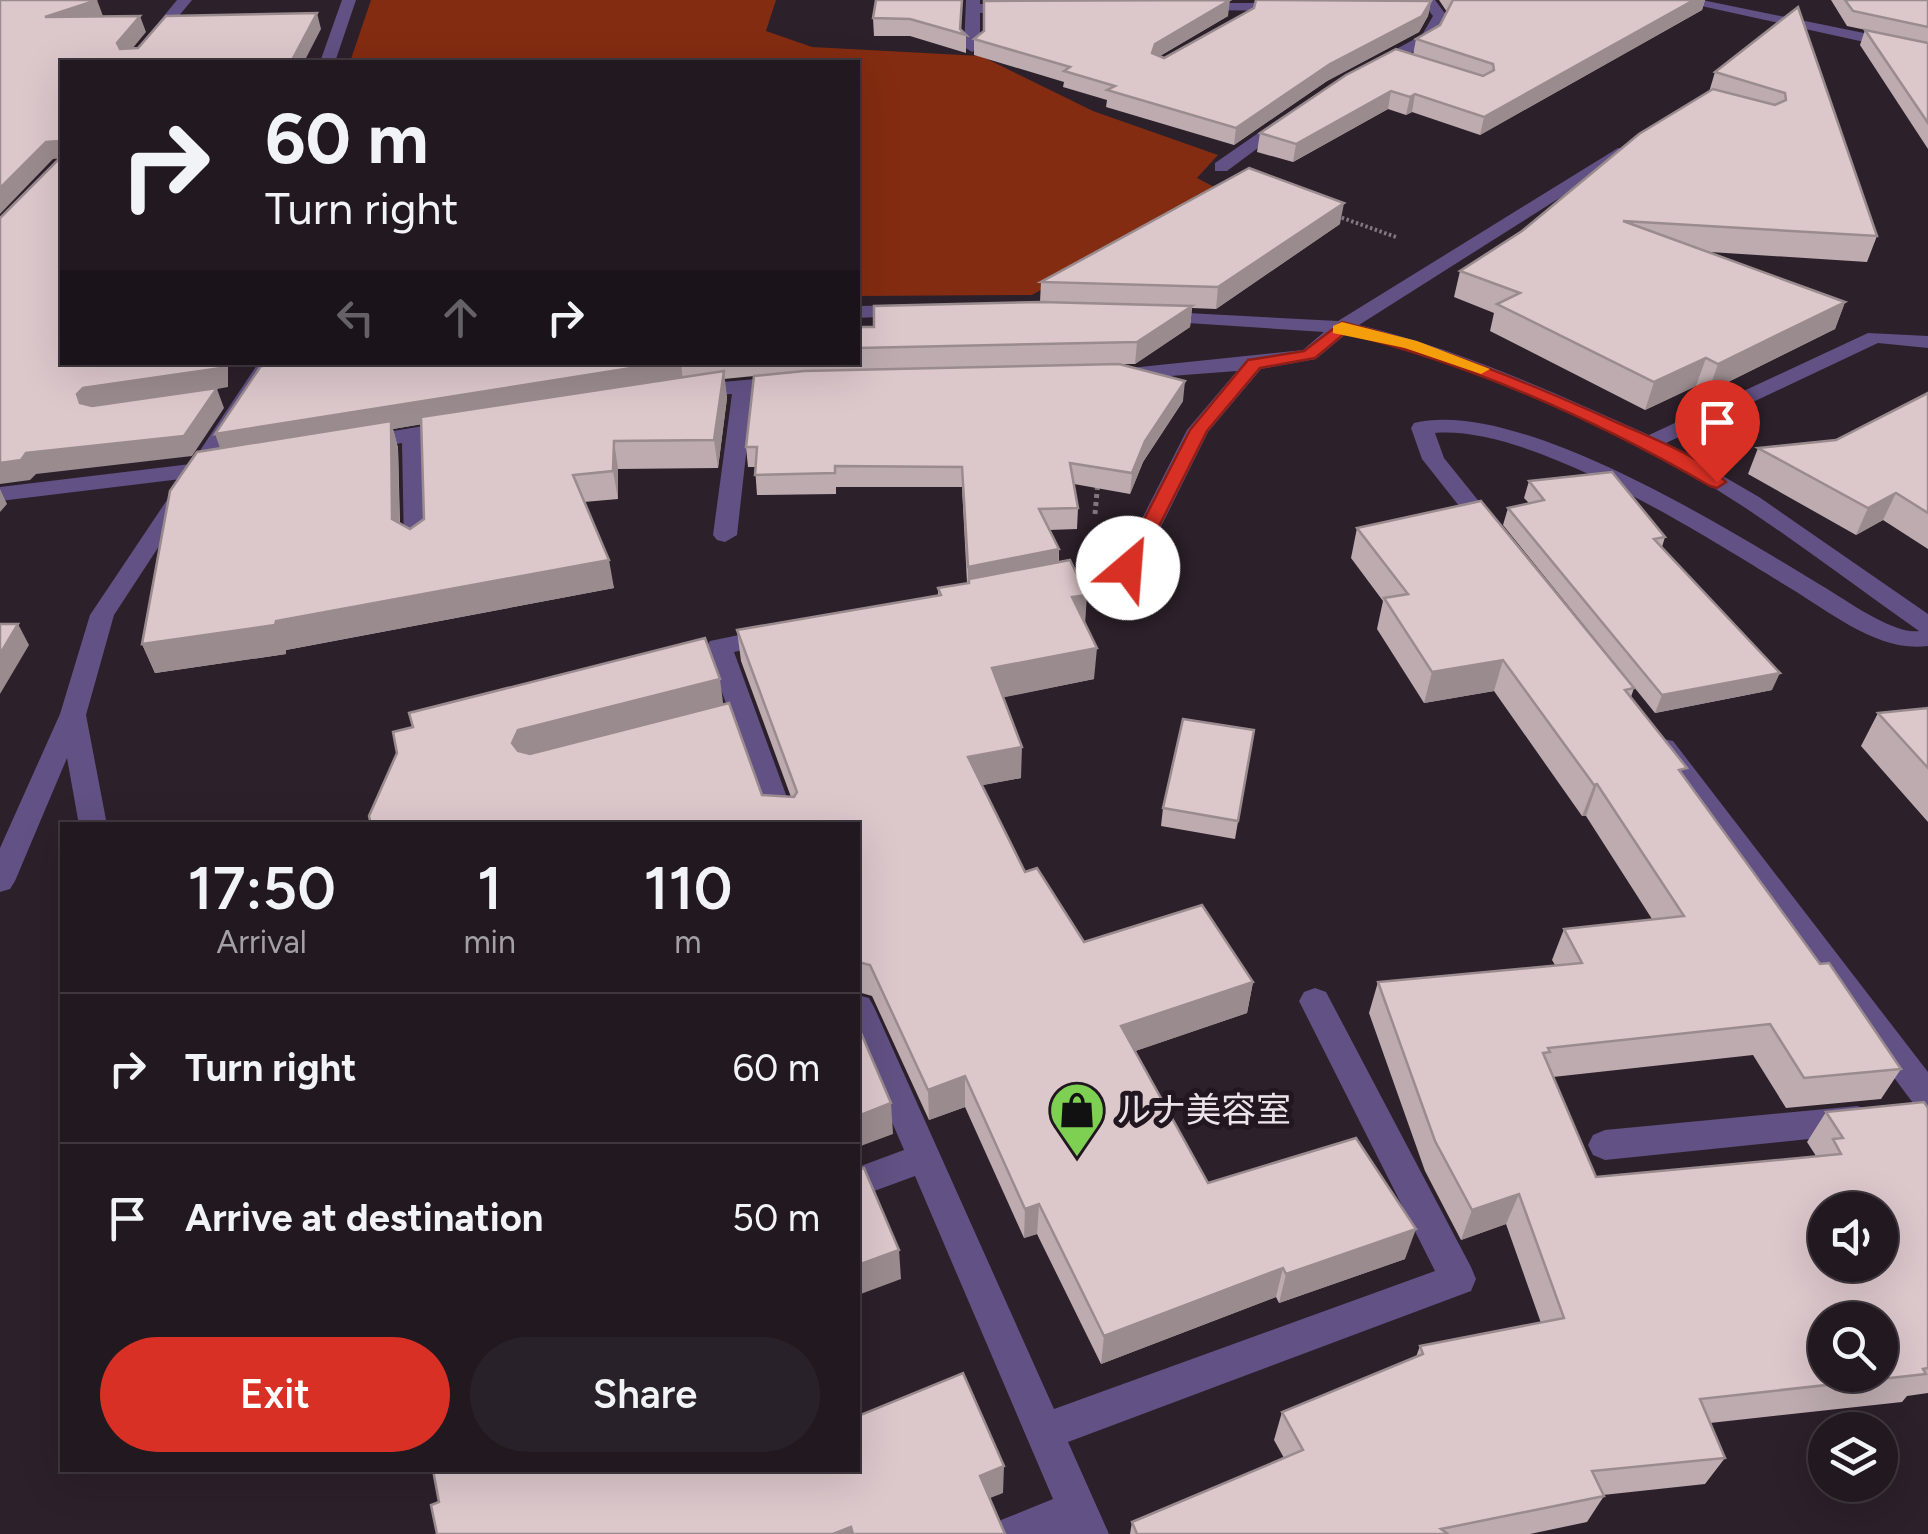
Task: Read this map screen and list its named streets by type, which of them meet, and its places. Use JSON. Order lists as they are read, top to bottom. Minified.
{"places":{"shop":["ルナ美容室"]},"page":{"turn":["60 m","Turn right"],"eta":["17:50","Arrival","1","min","110","m"],"list":[{"name":"Turn right","value":"60 m"},{"name":"Arrive at destination","value":"50 m"}],"buttons":["Exit","Share"]}}
